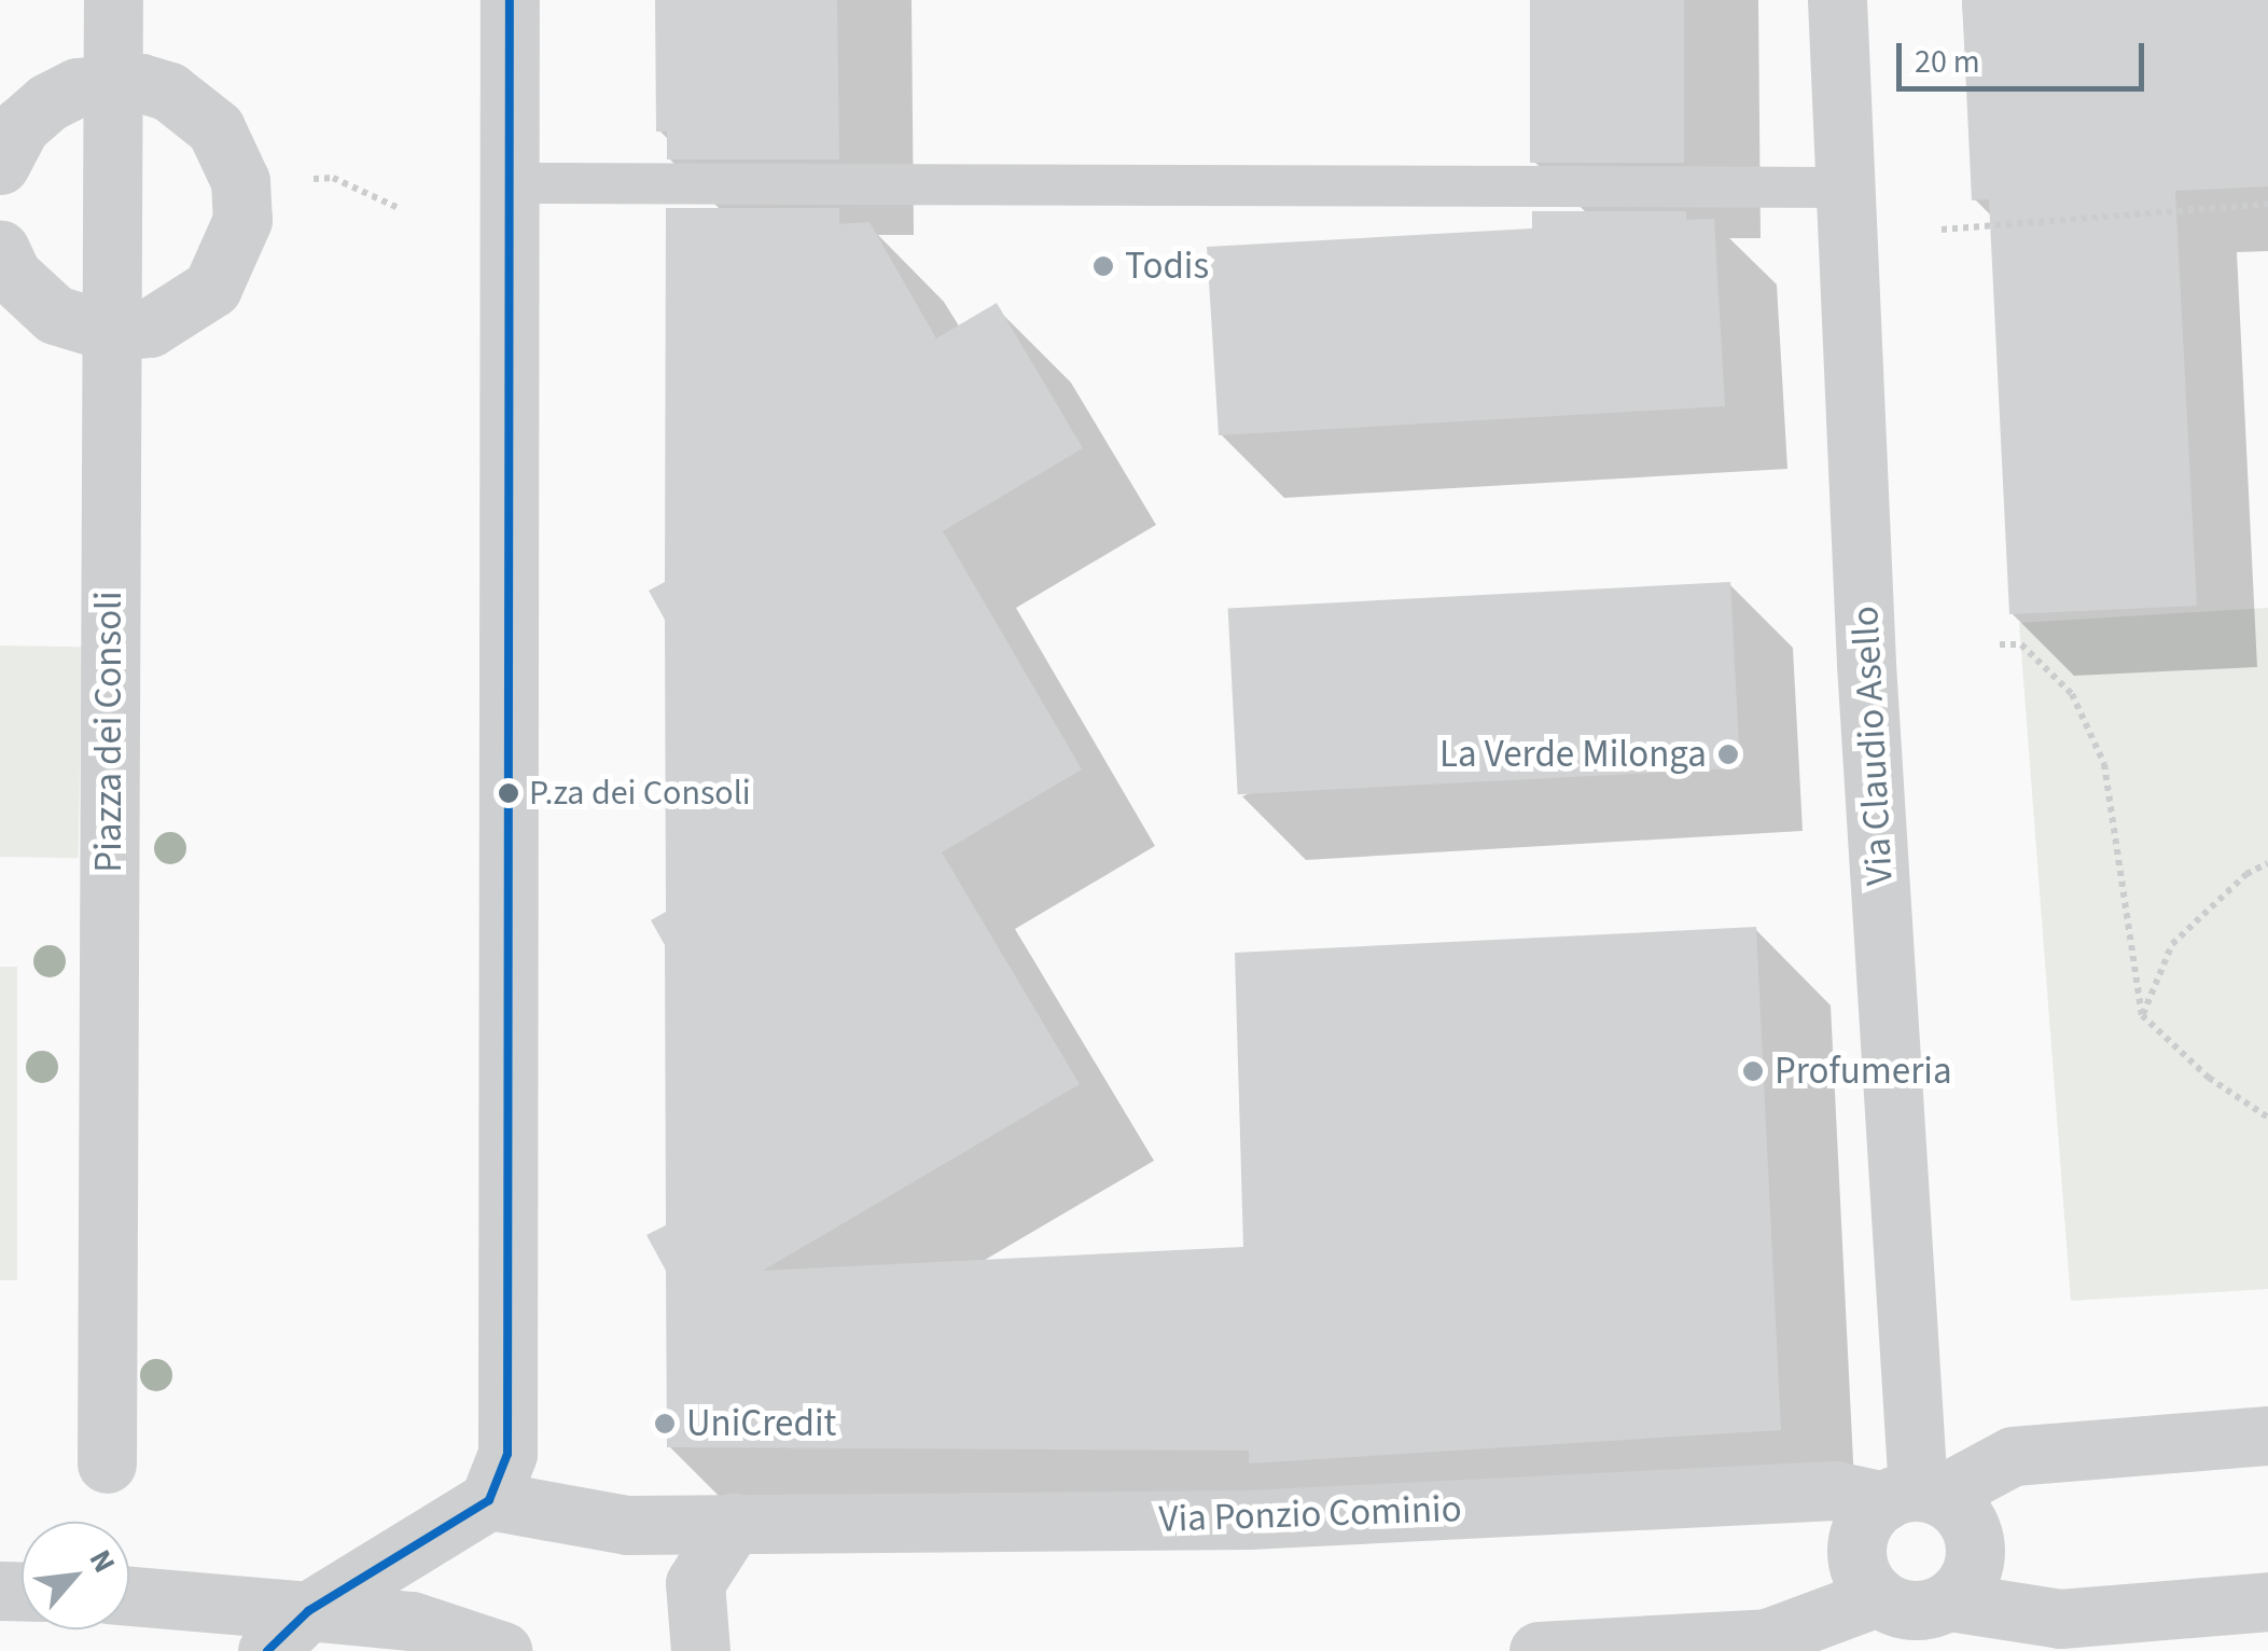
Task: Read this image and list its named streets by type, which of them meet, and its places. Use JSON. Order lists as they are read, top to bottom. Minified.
{"streets":{"street":["Piazza dei Consoli","Via Claudio Asello","Via Ponzio Cominio"]},"crossings":[["Via Claudio Asello","Via Ponzio Cominio"]],"places":["Todis","La Verde Milonga","P.za dei Consoli","Profumeria","UniCredit"],"scale_bar":"20 m","north":"top right"}
